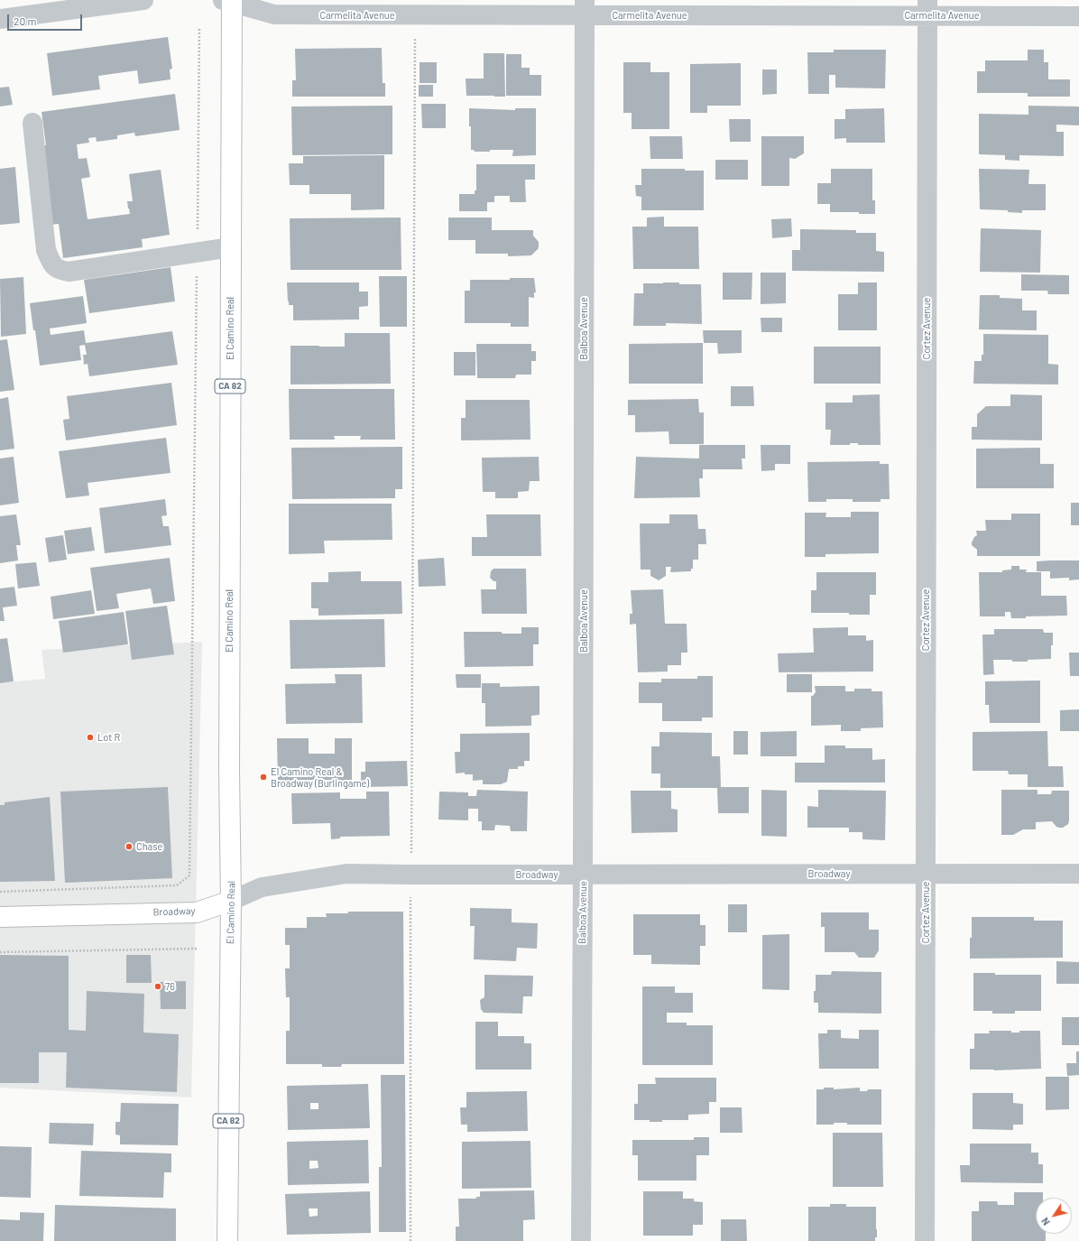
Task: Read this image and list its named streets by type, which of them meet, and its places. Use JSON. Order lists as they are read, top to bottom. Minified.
{"streets":{"main road":["El Camino Real","CA 82","Broadway"],"street":["Carmelita Avenue","Balboa Avenue","Cortez Avenue"]},"crossings":[["Carmelita Avenue","El Camino Real"],["Carmelita Avenue","Balboa Avenue"],["Carmelita Avenue","Cortez Avenue"],["El Camino Real","Broadway"],["Balboa Avenue","Broadway"],["Cortez Avenue","Broadway"]],"places":["Lot R","El Camino Real & Broadway (Burlingame)","Chase","76"],"scale_bar":"20 m","north":"bottom left"}
